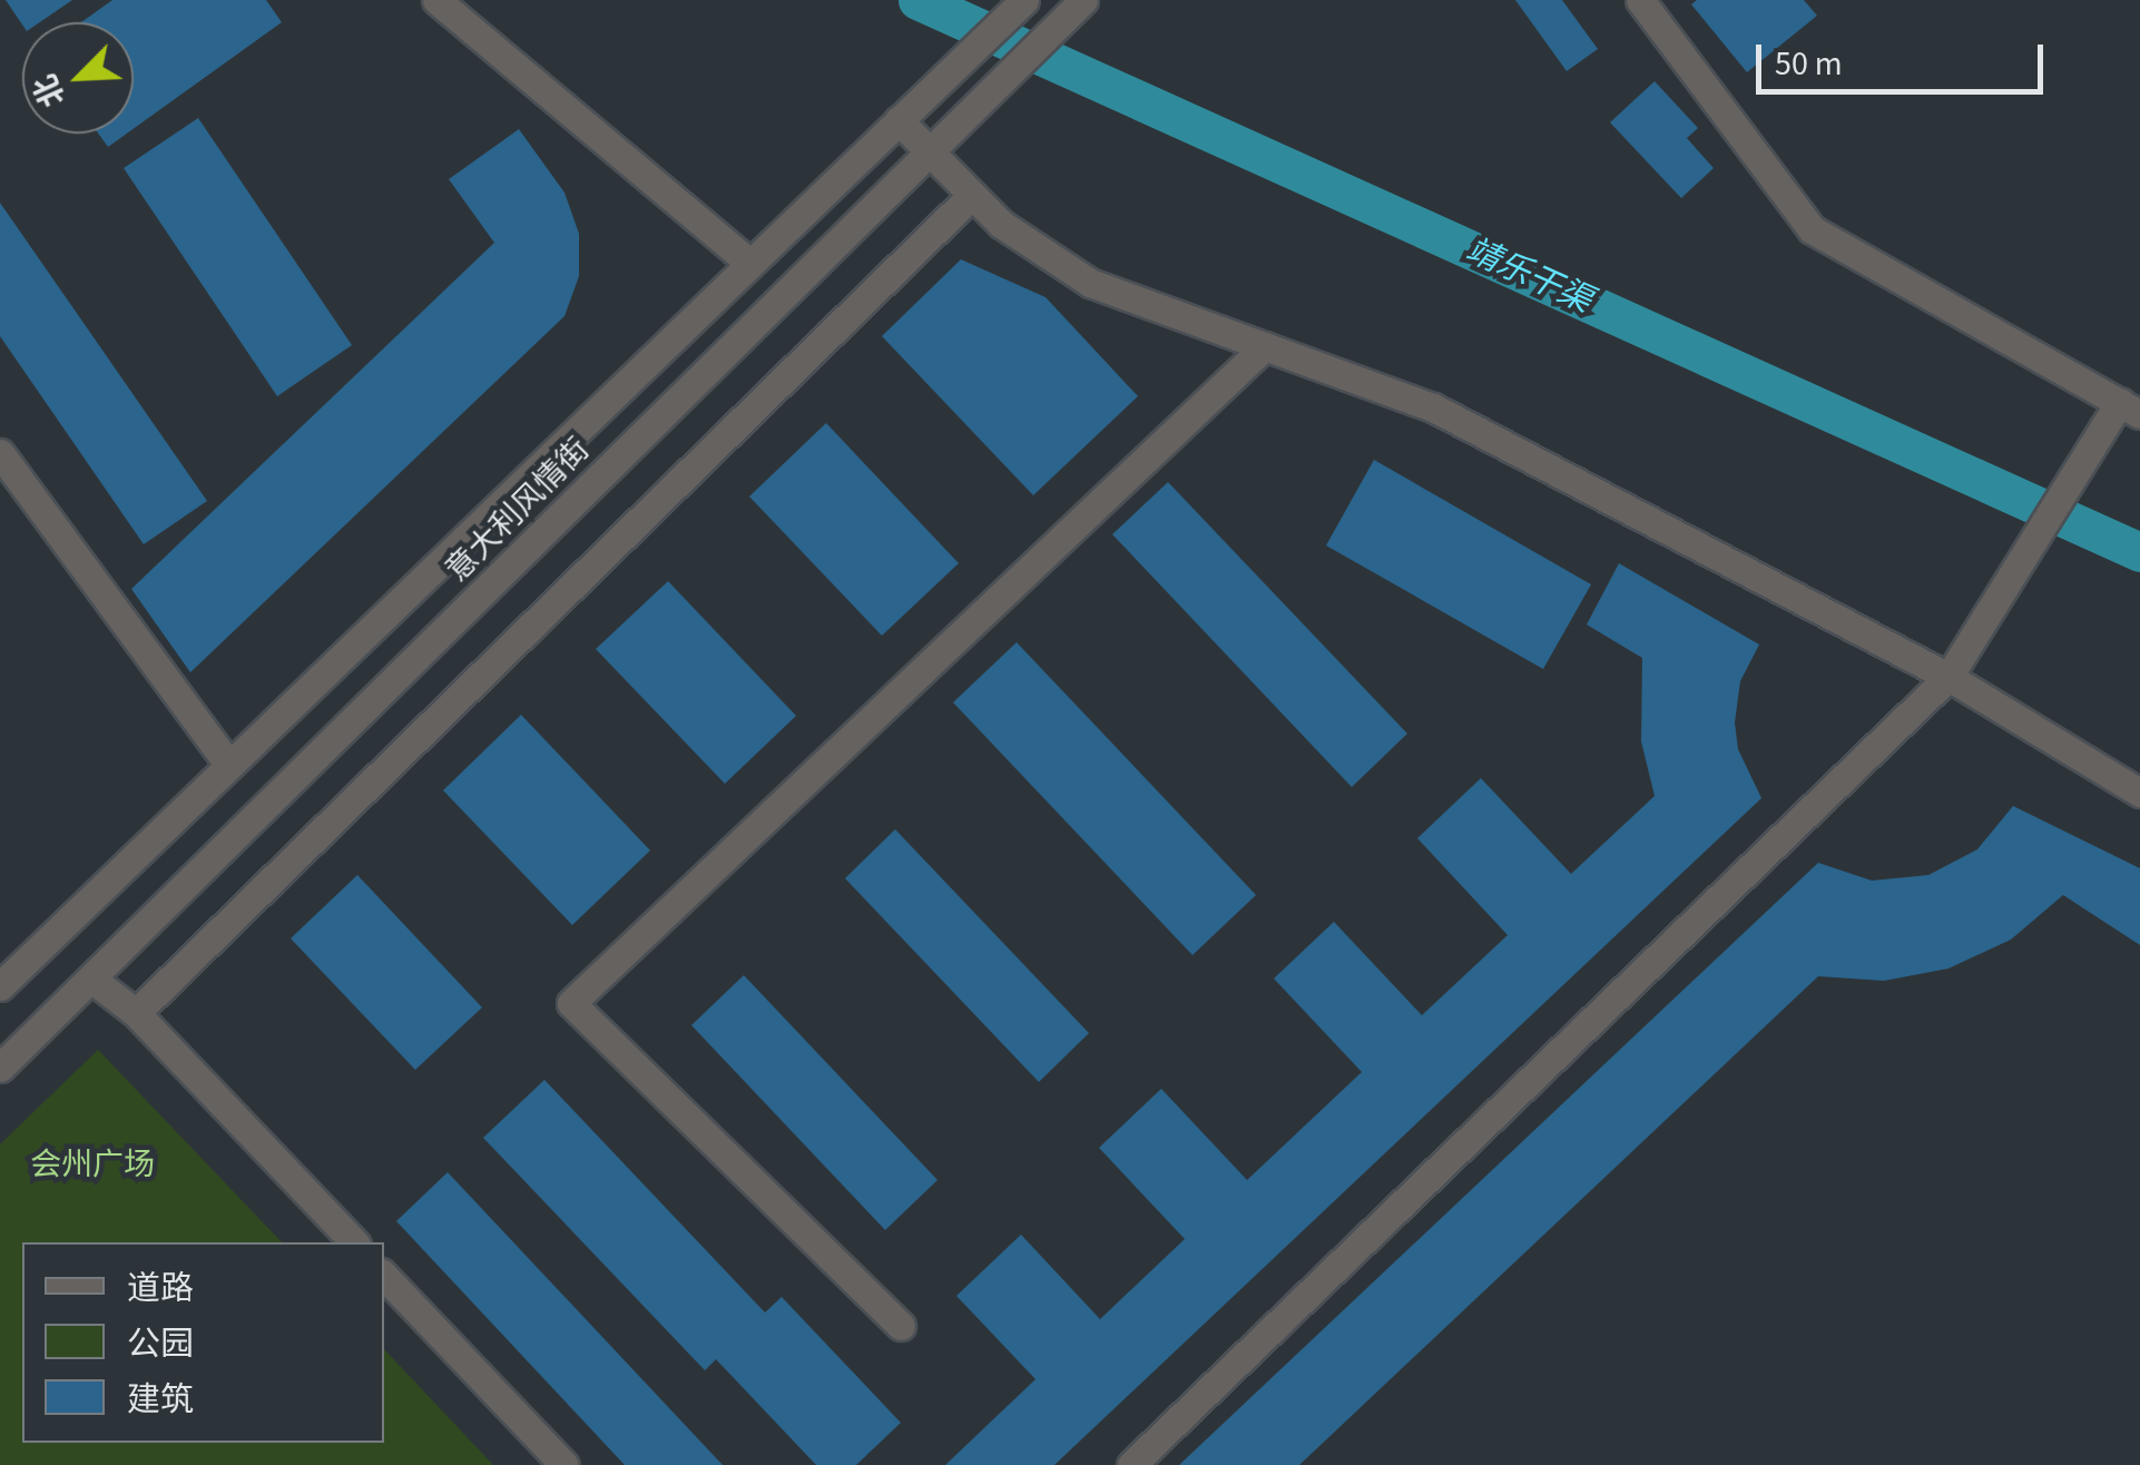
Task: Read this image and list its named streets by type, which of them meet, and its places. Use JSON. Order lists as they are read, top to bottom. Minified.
{"streets":{"street":["意大利风情街"]},"water":["靖乐干渠"],"parks":["会州广场"],"legend":["道路","公园","建筑"],"scale_bar":"50 m","north":"bottom left"}
